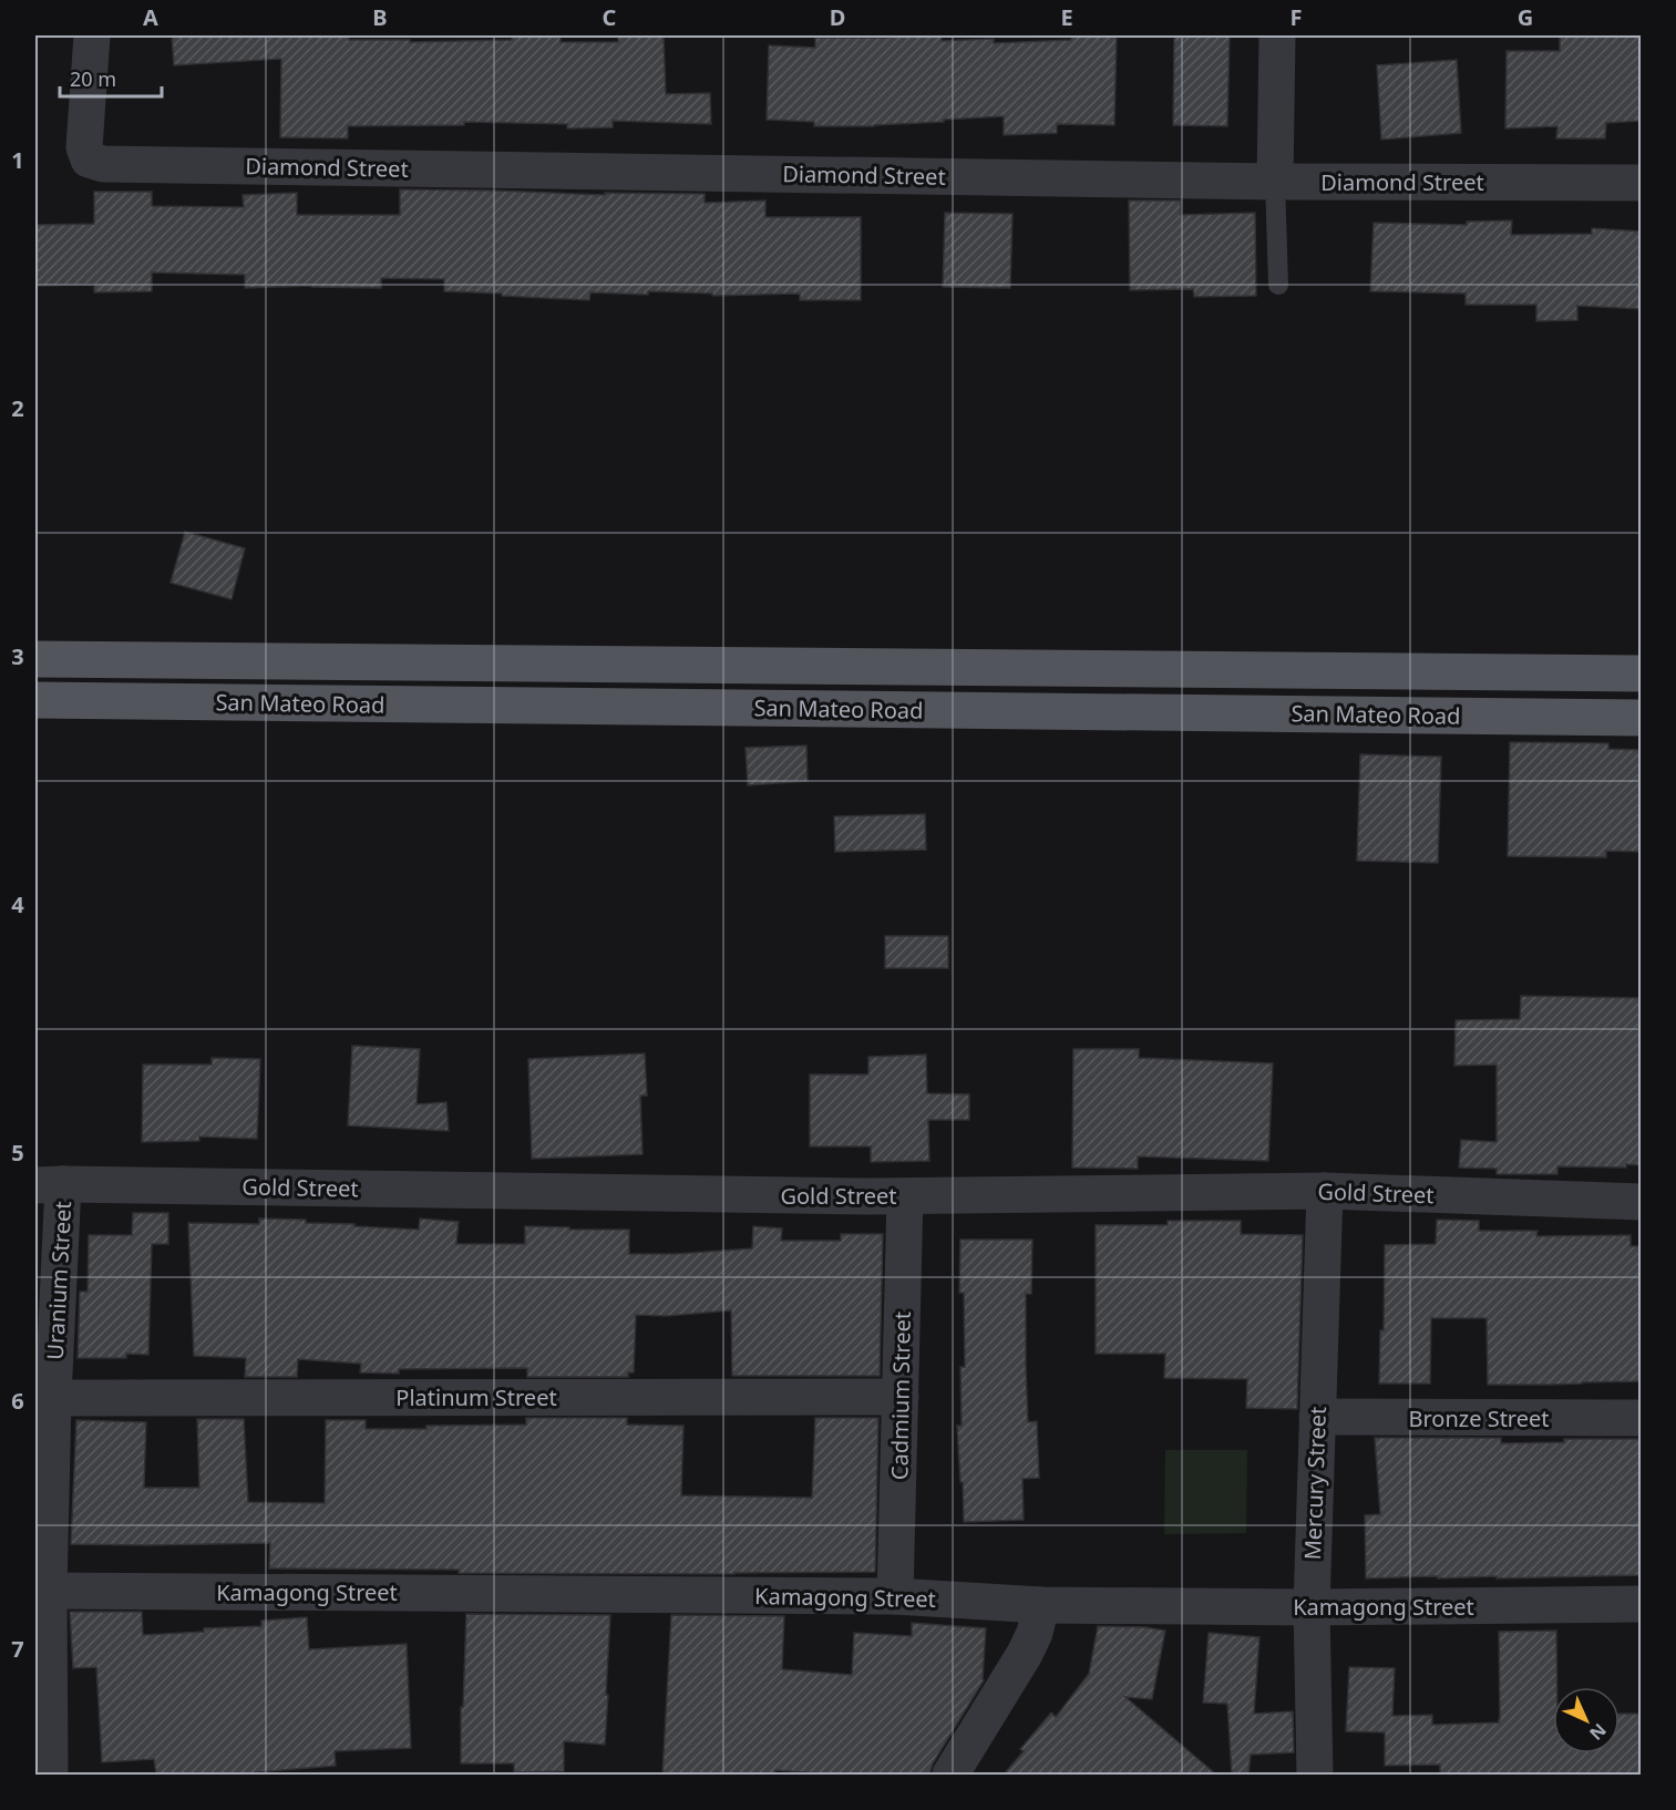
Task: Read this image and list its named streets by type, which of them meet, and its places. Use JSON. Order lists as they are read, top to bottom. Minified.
{"streets":{"main road":["San Mateo Road"],"street":["Diamond Street","Gold Street","Uranium Street","Cadmium Street","Platinum Street","Bronze Street","Mercury Street","Kamagong Street"]},"crossings":[["Gold Street","Uranium Street"],["Gold Street","Cadmium Street"],["Gold Street","Mercury Street"],["Uranium Street","Platinum Street"],["Uranium Street","Kamagong Street"],["Cadmium Street","Platinum Street"],["Cadmium Street","Kamagong Street"],["Bronze Street","Mercury Street"],["Mercury Street","Kamagong Street"]],"scale_bar":"20 m","north":"bottom right","grid":{"columns":["A","B","C","D","E","F","G"],"rows":["1","2","3","4","5","6","7"]}}
